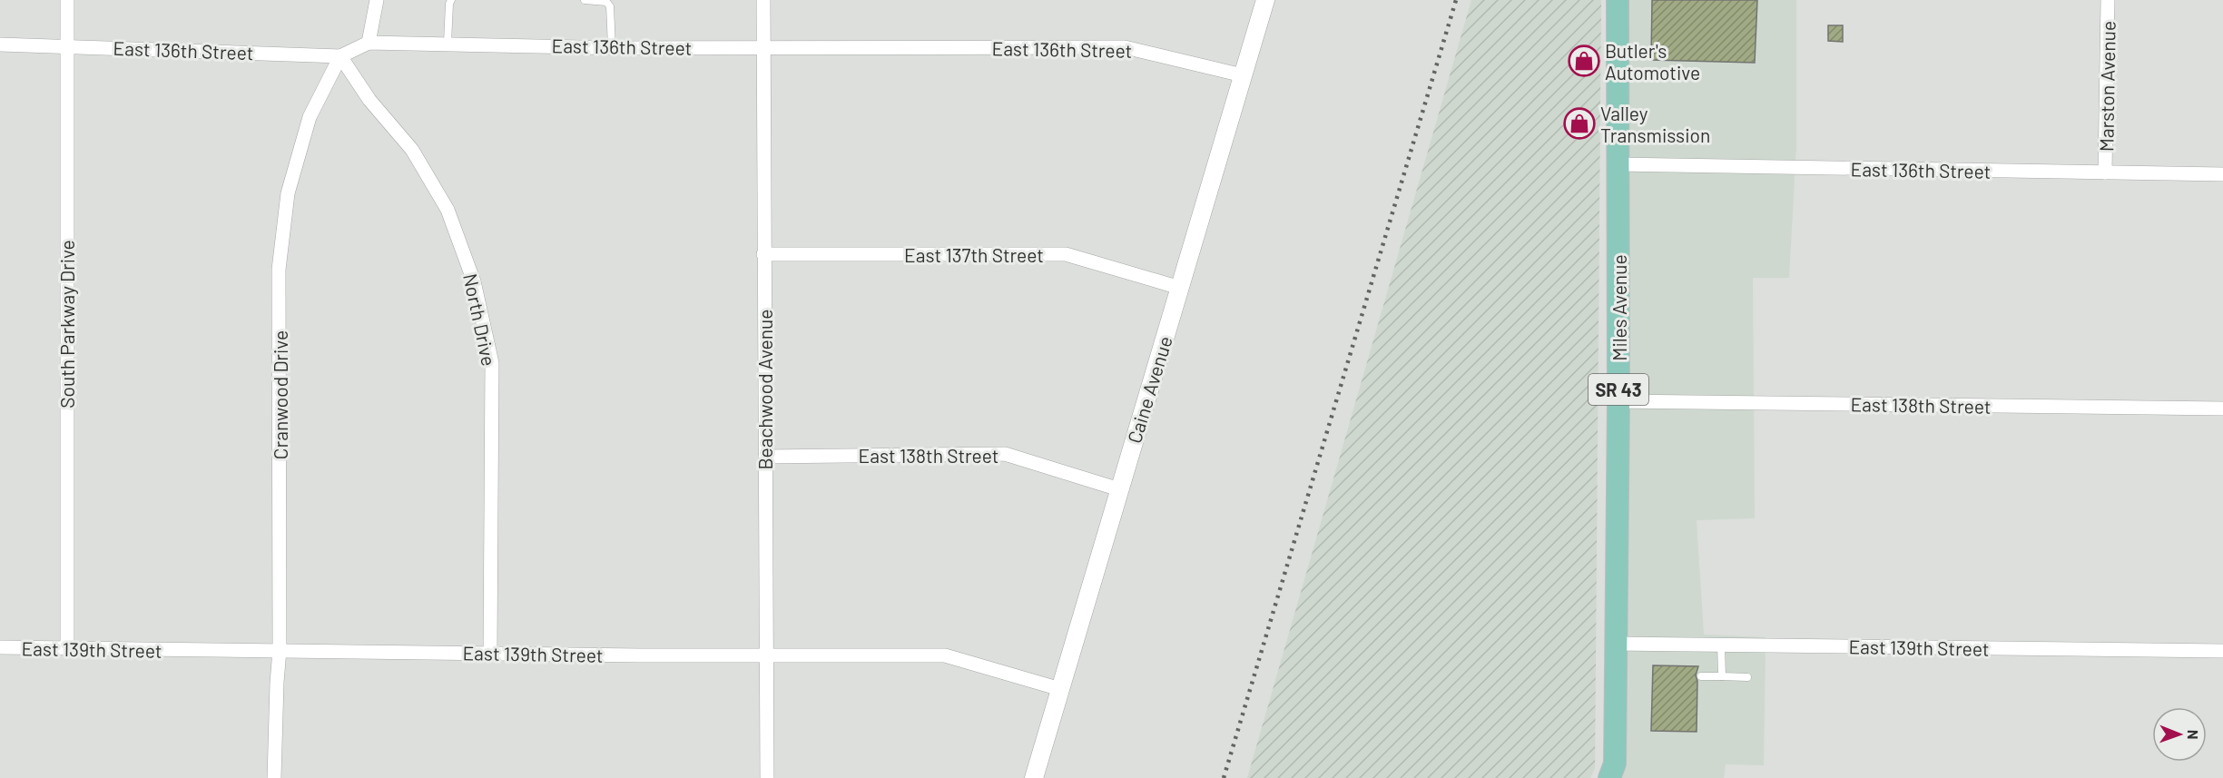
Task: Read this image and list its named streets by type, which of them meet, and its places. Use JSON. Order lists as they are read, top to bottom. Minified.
{"streets":{"main road":["Miles Avenue","SR 43"],"street":["East 136th Street","Marston Avenue","East 137th Street","North Drive","South Parkway Drive","Beachwood Avenue","Caine Avenue","Cranwood Drive","East 138th Street","East 139th Street"]},"crossings":[["East 136th Street","Marston Avenue"],["East 136th Street","Miles Avenue"],["East 136th Street","North Drive"],["East 136th Street","South Parkway Drive"],["East 136th Street","Beachwood Avenue"],["East 136th Street","Caine Avenue"],["East 136th Street","Cranwood Drive"],["East 137th Street","Beachwood Avenue"],["East 137th Street","Caine Avenue"],["Miles Avenue","East 138th Street"],["Miles Avenue","East 139th Street"],["North Drive","Cranwood Drive"],["North Drive","East 139th Street"],["South Parkway Drive","East 139th Street"],["Beachwood Avenue","East 138th Street"],["Beachwood Avenue","East 139th Street"],["Caine Avenue","East 138th Street"],["Caine Avenue","East 139th Street"],["Cranwood Drive","East 139th Street"]],"places":{"shop":["Butler's Automotive","Valley Transmission"]},"north":"right"}
